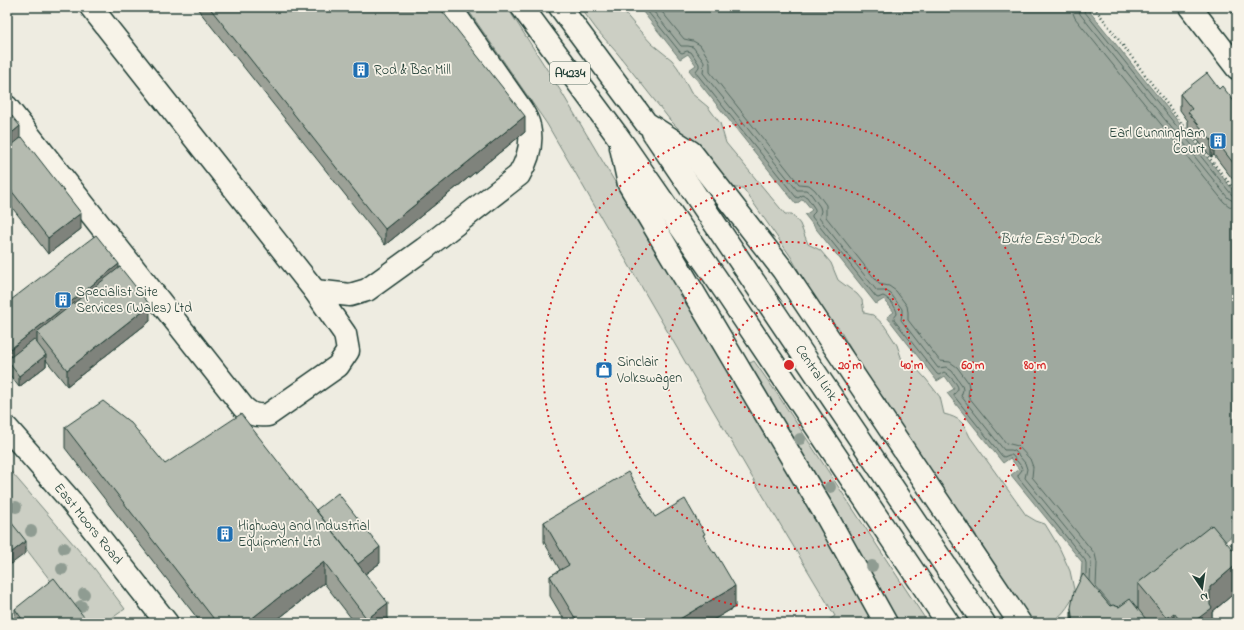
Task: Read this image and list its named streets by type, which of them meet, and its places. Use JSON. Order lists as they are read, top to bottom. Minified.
{"streets":{"main road":["A4234","Central Link","East Moors Road"]},"crossings":[["A4234","Central Link"]],"water":["Bute East Dock"],"places":{"building":["Rod & Bar Mill","Earl Cunningham Court","Specialist Site Services (Wales) Ltd","Highway and Industrial Equipment Ltd"],"shop":["Sinclair Volkswagen"]},"north":"bottom","rings":["20 m","40 m","60 m","80 m"]}
